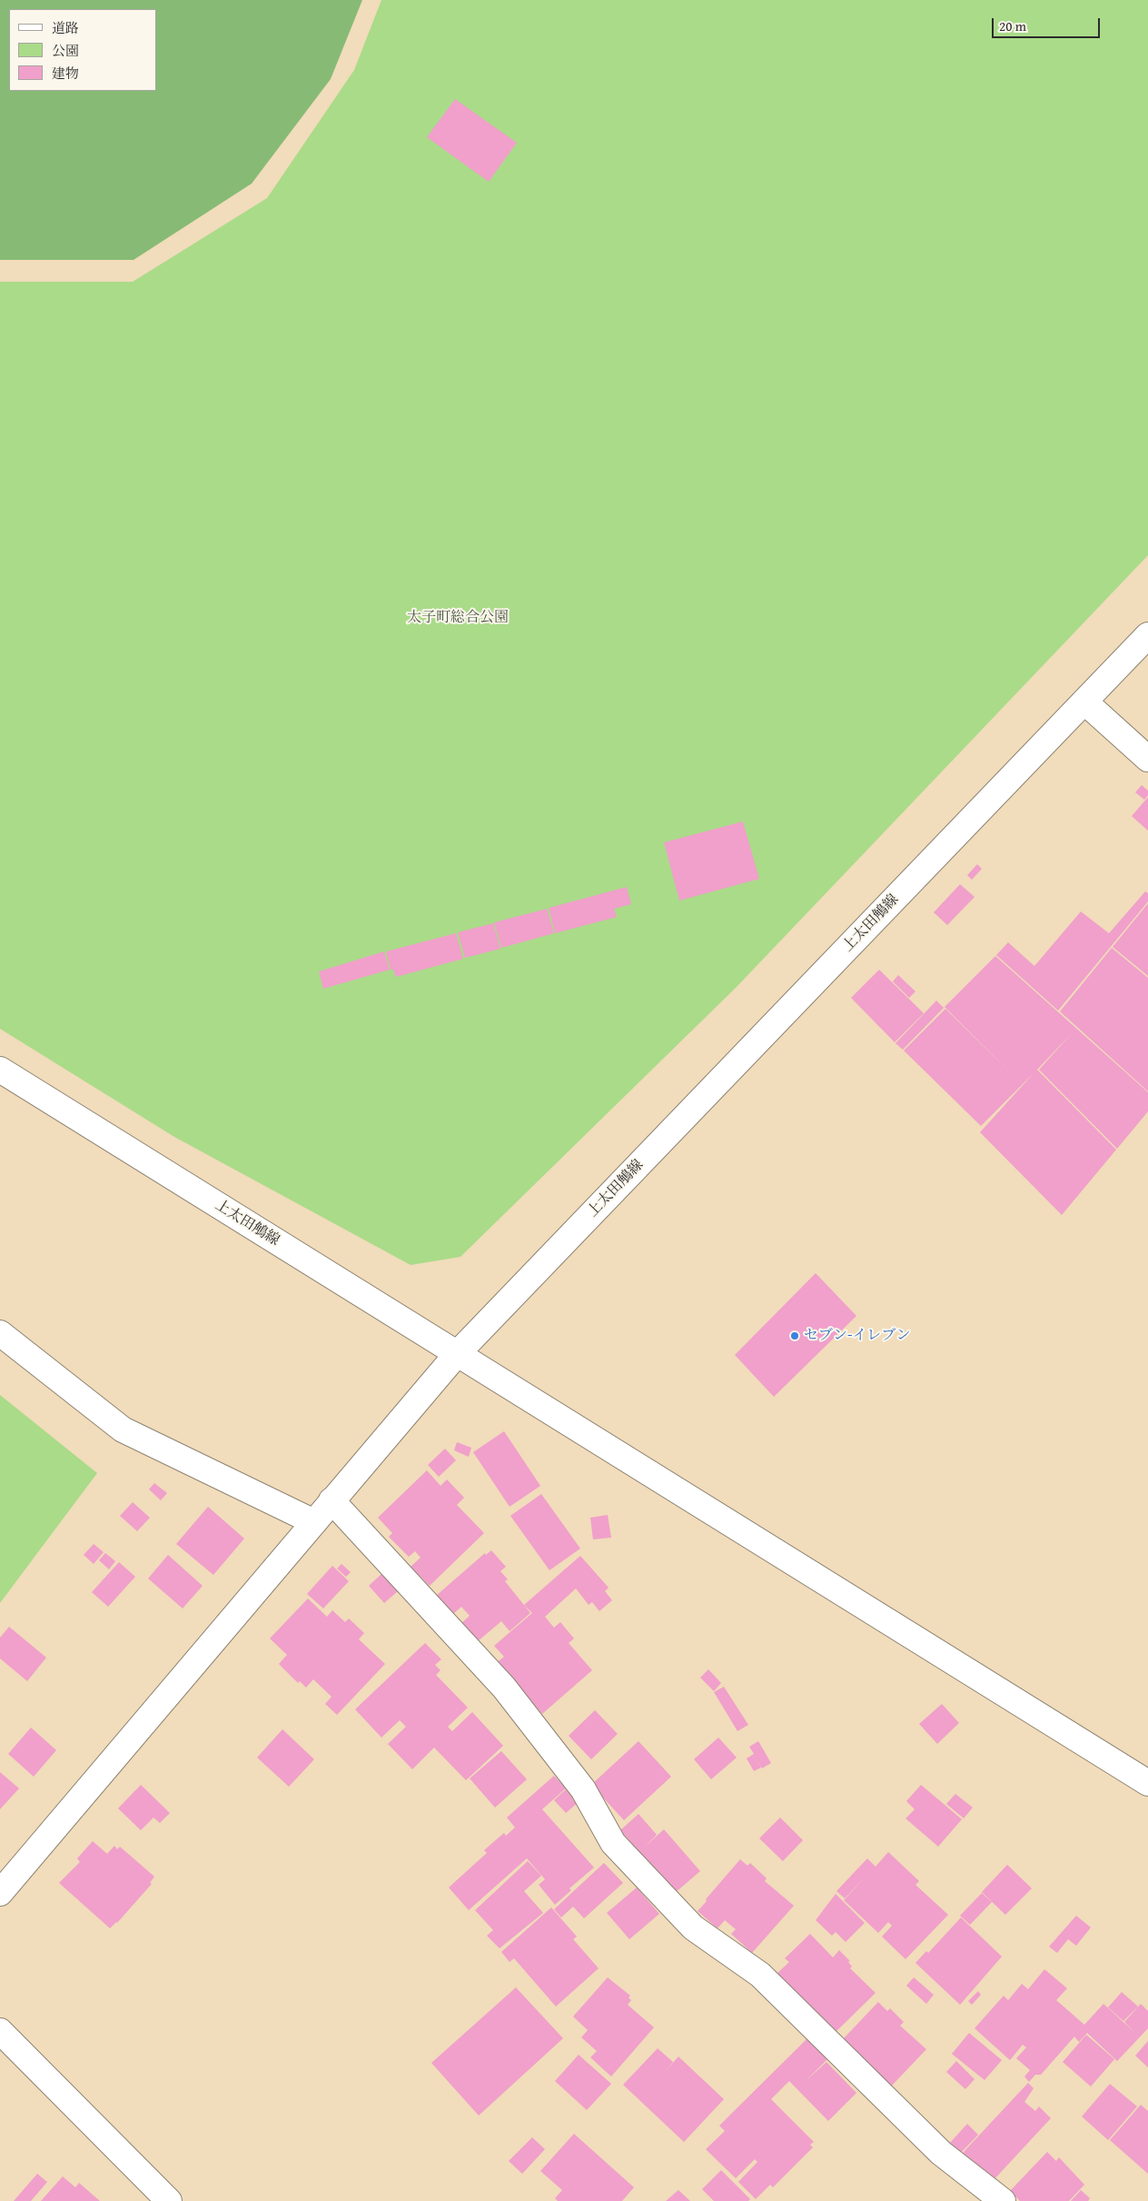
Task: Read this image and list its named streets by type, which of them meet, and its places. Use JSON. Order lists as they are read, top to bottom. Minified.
{"streets":{"street":["上太田鵤線"]},"parks":["太子町総合公園"],"places":["セブン-イレブン"],"legend":["道路","公園","建物"],"scale_bar":"20 m"}
